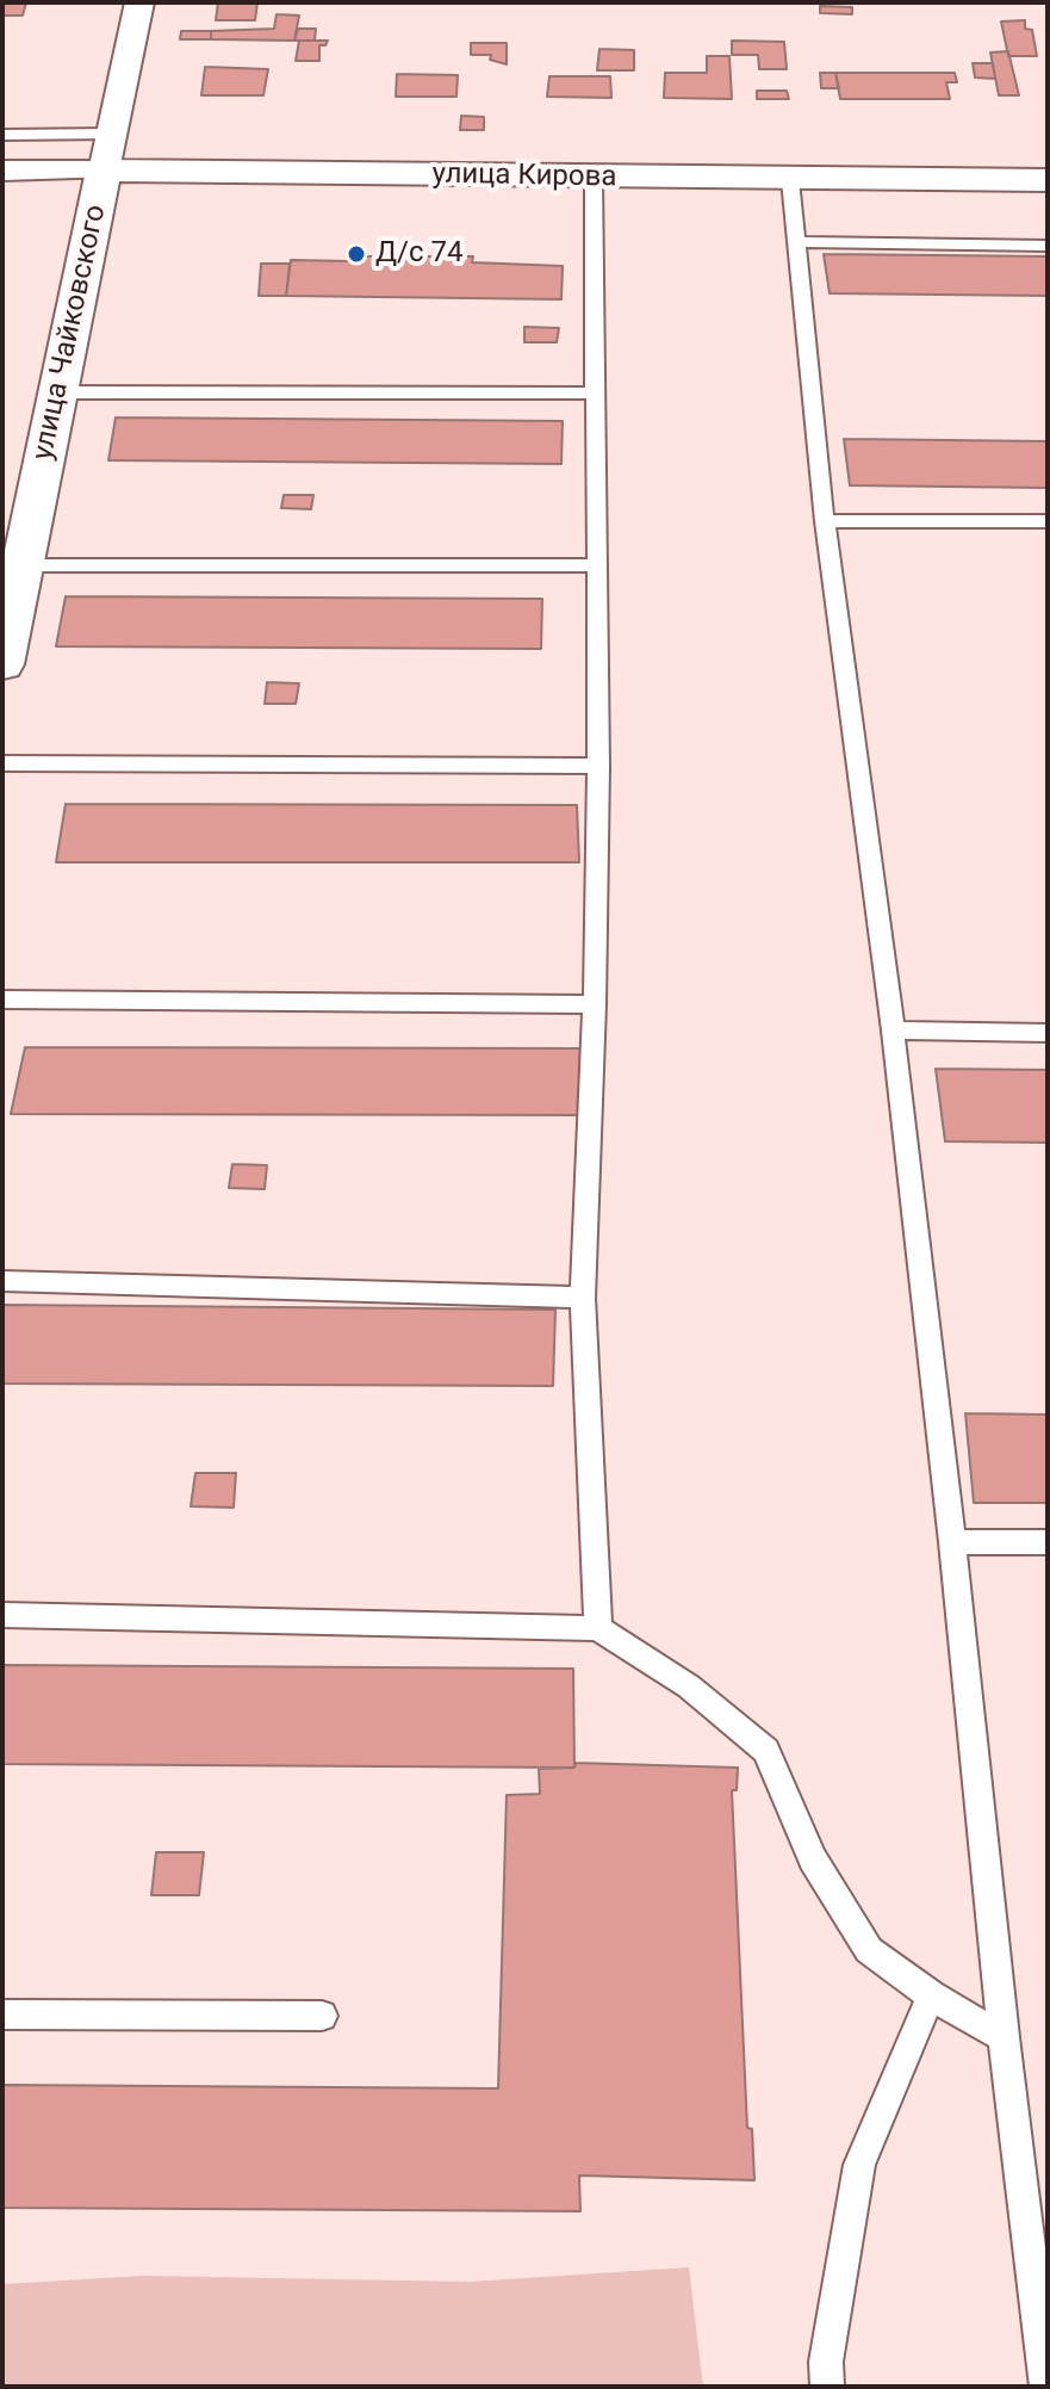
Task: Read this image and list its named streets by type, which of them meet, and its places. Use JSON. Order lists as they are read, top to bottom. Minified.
{"streets":{"main road":["улица Кирова","улица Чайковского"]},"crossings":[["улица Кирова","улица Чайковского"]],"places":["Д/с 74"]}
